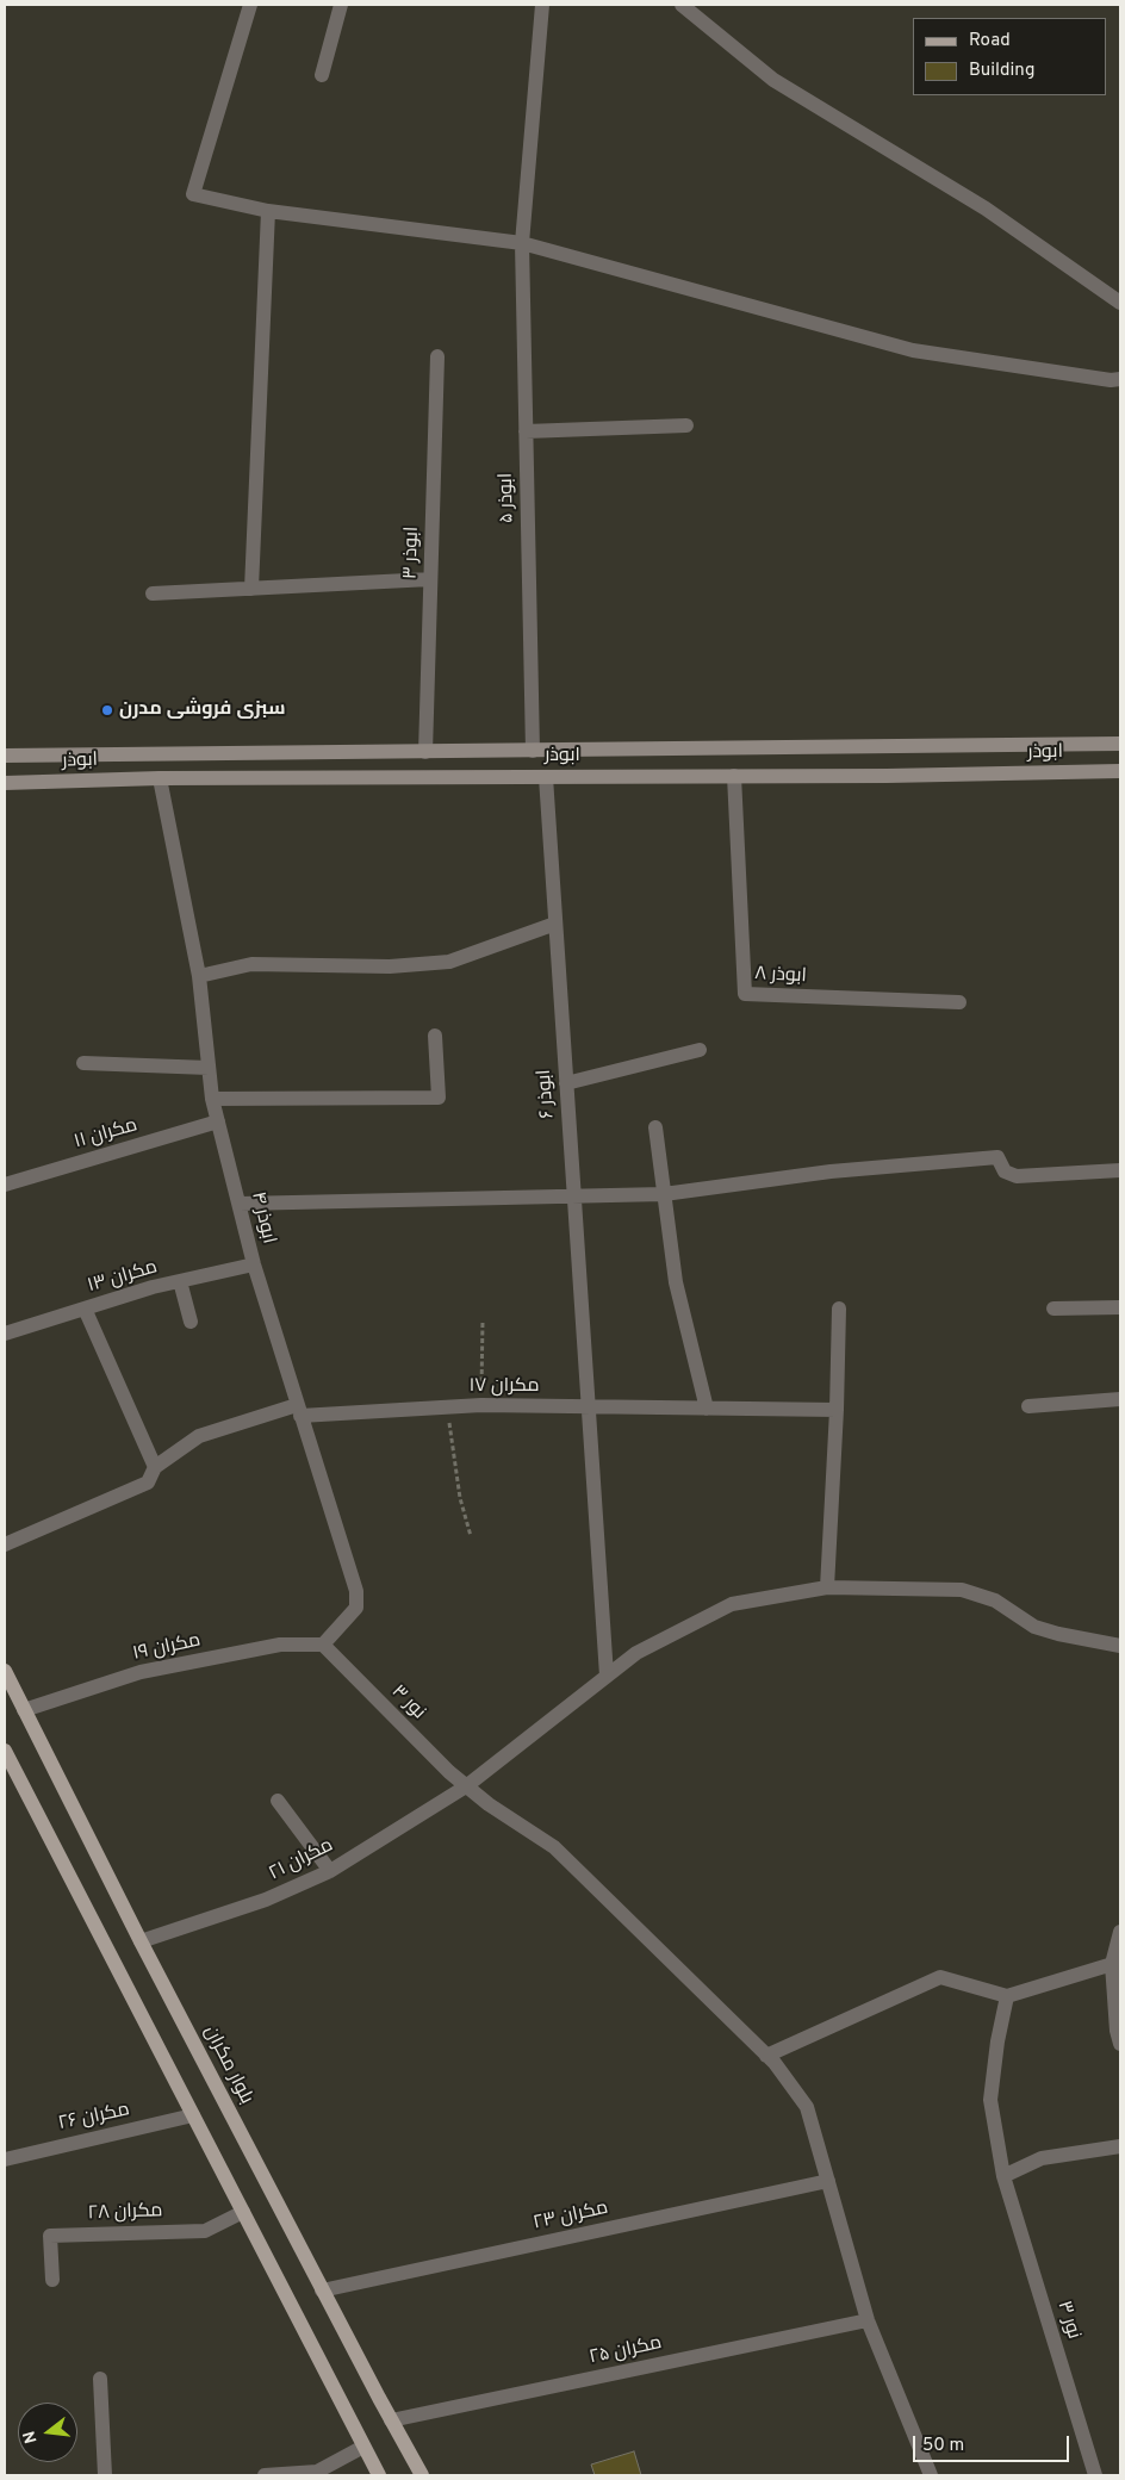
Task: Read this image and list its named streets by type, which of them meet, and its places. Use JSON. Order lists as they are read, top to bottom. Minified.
{"streets":{"main road":["ابوذر","بلوار مکران"],"street":["ابوذر ۵","ابوذر ۳","ابوذر ۸","ابوذر ۶","مکران ۱۱","ابوذر ۴","مکران ۱۳","مکران ۱۷","مکران ۱۹","نور ۳","مکران ۲۱","مکران ۲۶","مکران ۲۸","مکران ۲۳","مکران ۲۵"]},"crossings":[["ابوذر ۵","ابوذر"],["ابوذر ۳","ابوذر"],["ابوذر","ابوذر ۸"],["ابوذر","ابوذر ۶"],["ابوذر","ابوذر ۴"],["ابوذر ۶","مکران ۱۷"],["ابوذر ۶","مکران ۲۱"],["مکران ۱۱","ابوذر ۴"],["ابوذر ۴","مکران ۱۳"],["ابوذر ۴","مکران ۱۷"],["ابوذر ۴","مکران ۱۹"],["ابوذر ۴","نور ۳"],["مکران ۱۹","نور ۳"],["مکران ۱۹","بلوار مکران"],["نور ۳","مکران ۲۱"],["نور ۳","مکران ۲۳"],["نور ۳","مکران ۲۵"],["مکران ۲۱","بلوار مکران"],["بلوار مکران","مکران ۲۳"],["بلوار مکران","مکران ۲۵"]],"places":["سبزی فروشی مدرن"],"legend":["Road","Building"],"scale_bar":"50 m","north":"left"}
